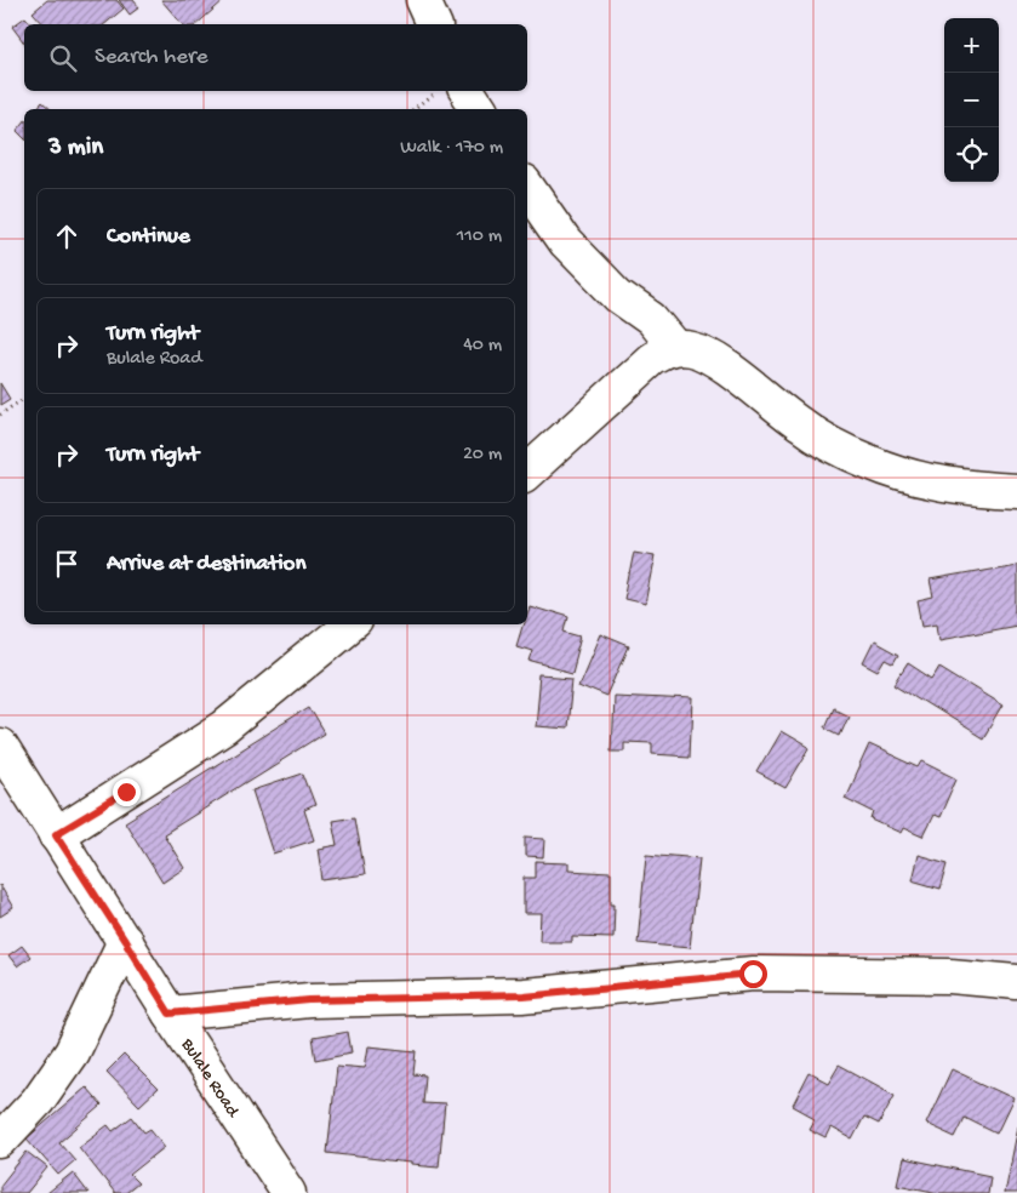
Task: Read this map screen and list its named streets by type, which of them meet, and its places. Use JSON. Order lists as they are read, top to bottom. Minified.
{"streets":{"street":["Bulale Road"]},"page":{"map_buttons":["+","−"],"search":"Search here","heading":["3 min","Walk · 170 m"],"list":[["Continue","110 m"],["Turn right","Bulale Road","40 m"],["Turn right","20 m"],"Arrive at destination"]}}
